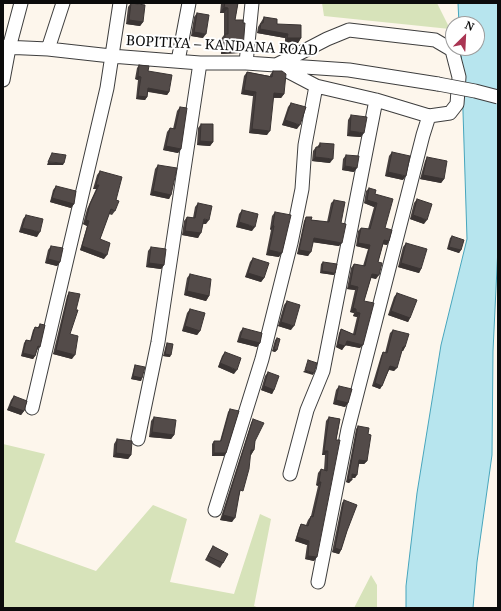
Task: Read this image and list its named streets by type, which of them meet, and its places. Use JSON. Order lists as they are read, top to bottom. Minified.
{"streets":{"street":["BOPITIYA – KANDANA ROAD"]},"north":"top right"}
